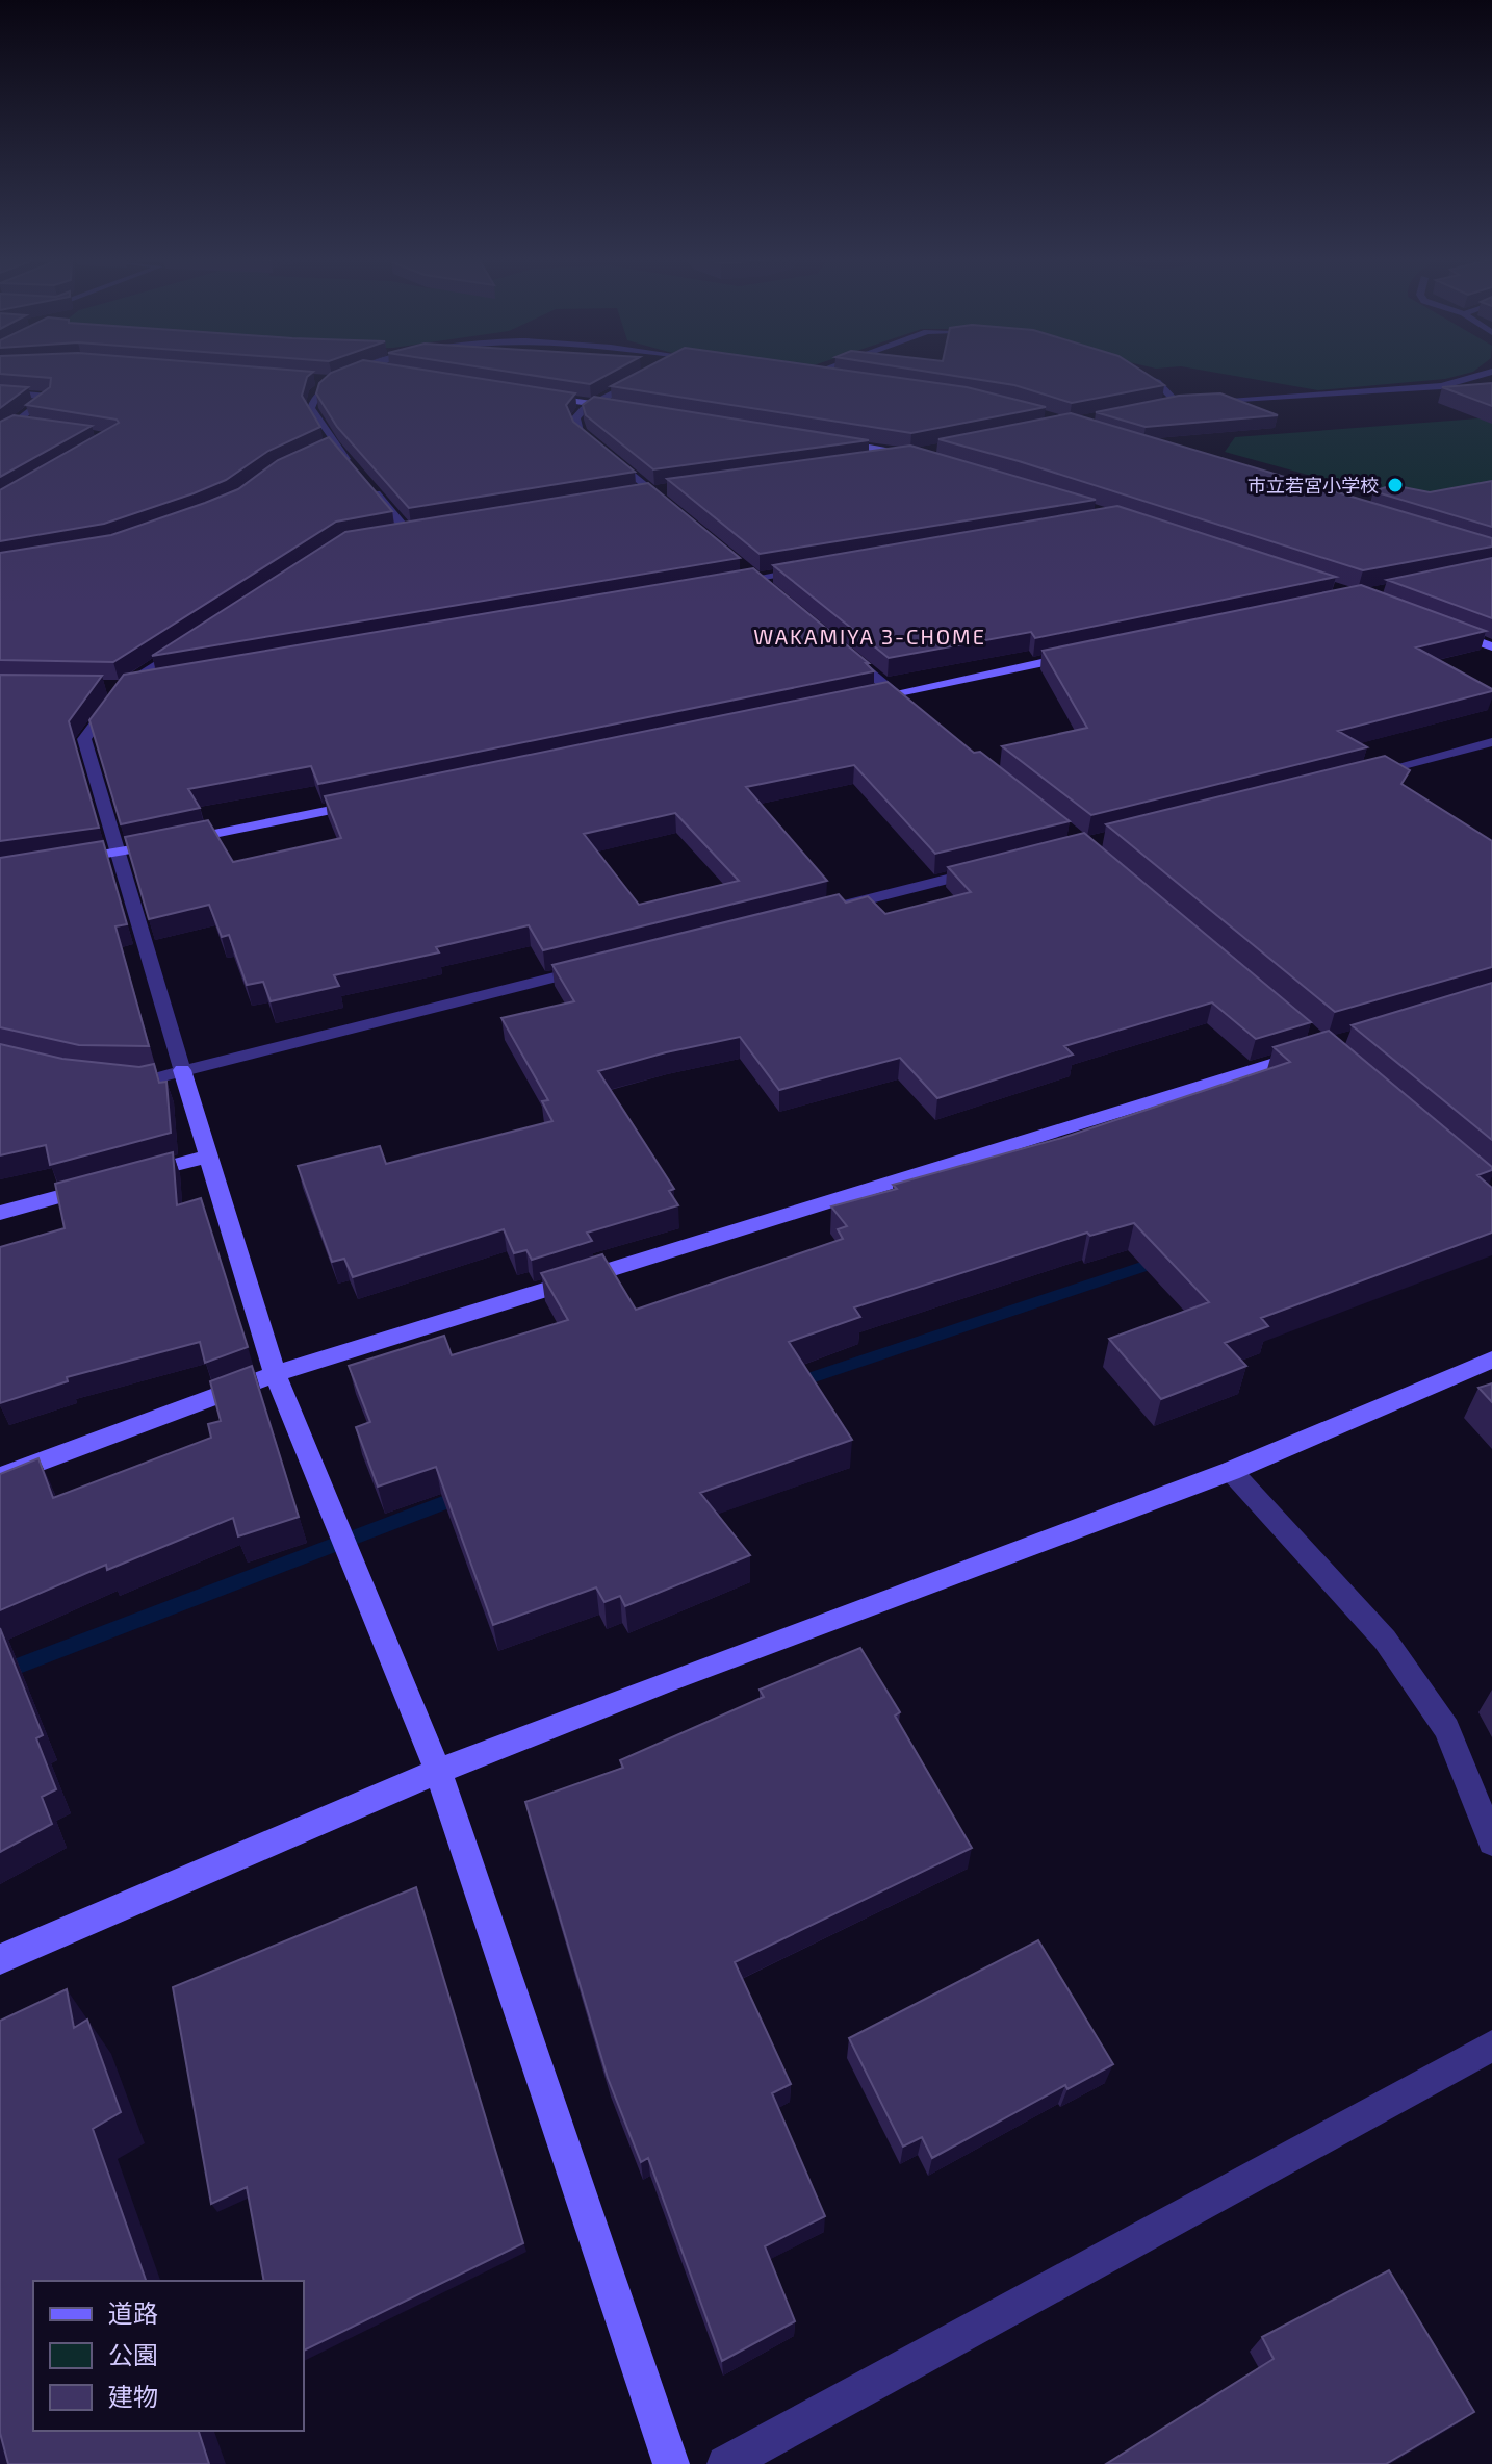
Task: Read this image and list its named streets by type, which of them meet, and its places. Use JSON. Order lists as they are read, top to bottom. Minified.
{"districts":["WAKAMIYA 3-CHOME"],"places":["市立若宮小学校"],"legend":["道路","公園","建物"]}
